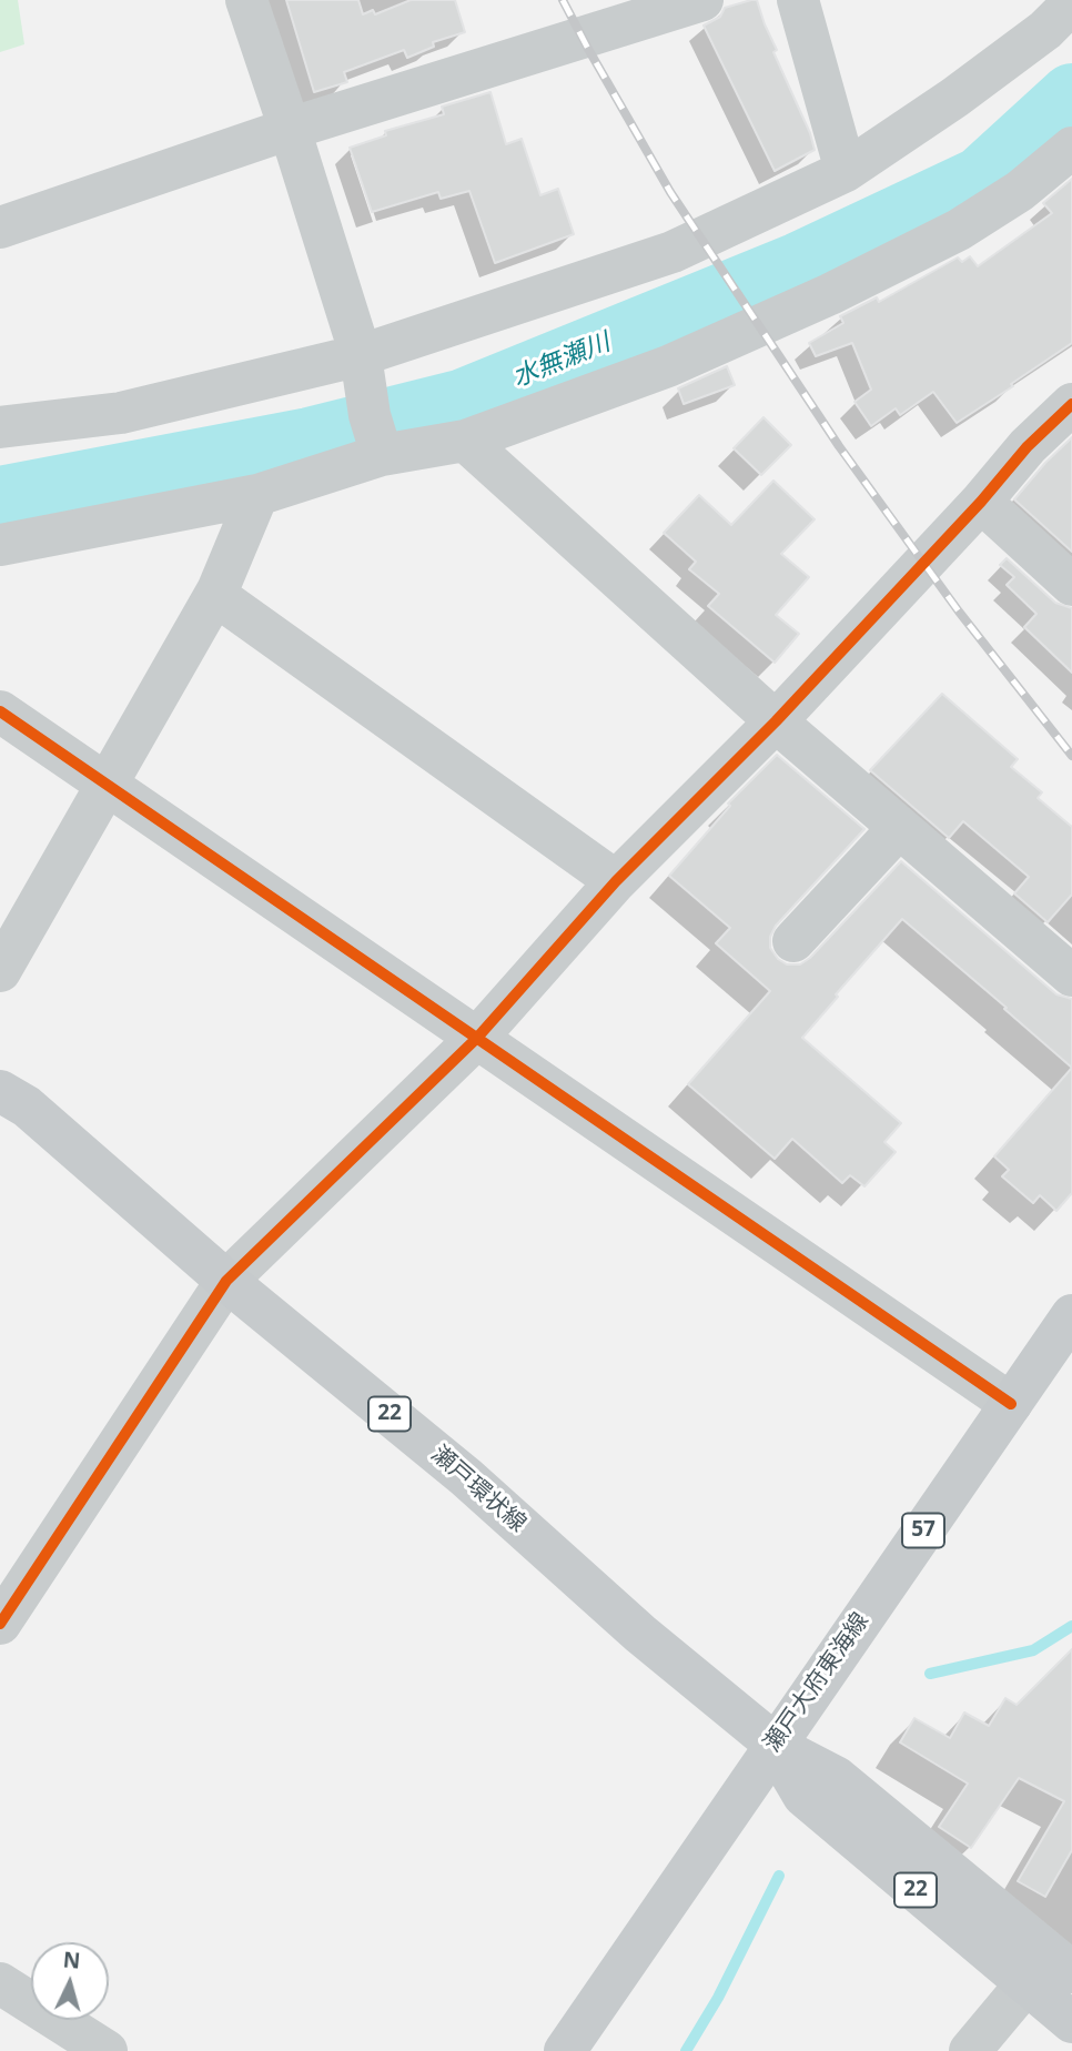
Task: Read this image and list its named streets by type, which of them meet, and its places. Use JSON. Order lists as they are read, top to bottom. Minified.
{"streets":{"main road":["22","瀬戸環状線","57","瀬戸大府東海線"]},"crossings":[["瀬戸環状線","瀬戸大府東海線"]],"water":["水無瀬川"],"north":"top"}
